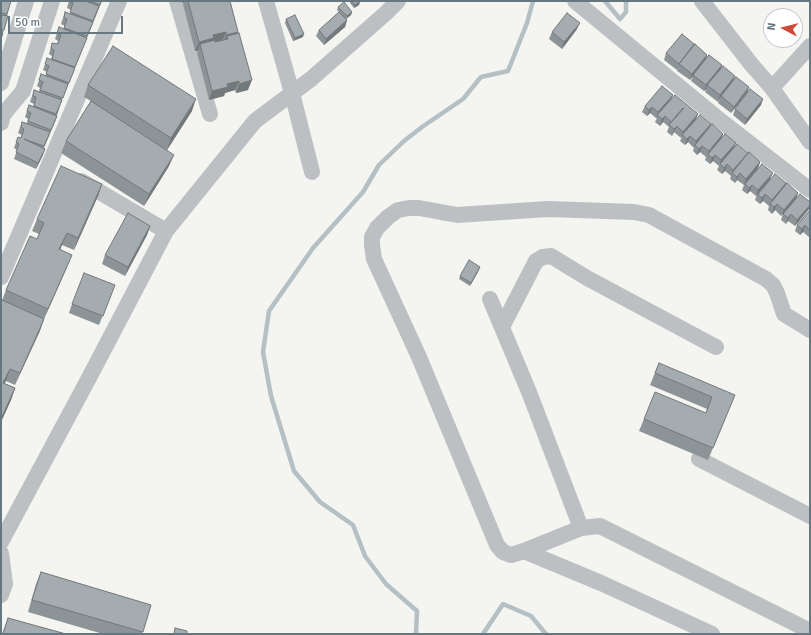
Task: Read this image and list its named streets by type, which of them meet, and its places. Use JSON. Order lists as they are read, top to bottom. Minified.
{"scale_bar":"50 m","north":"left"}
